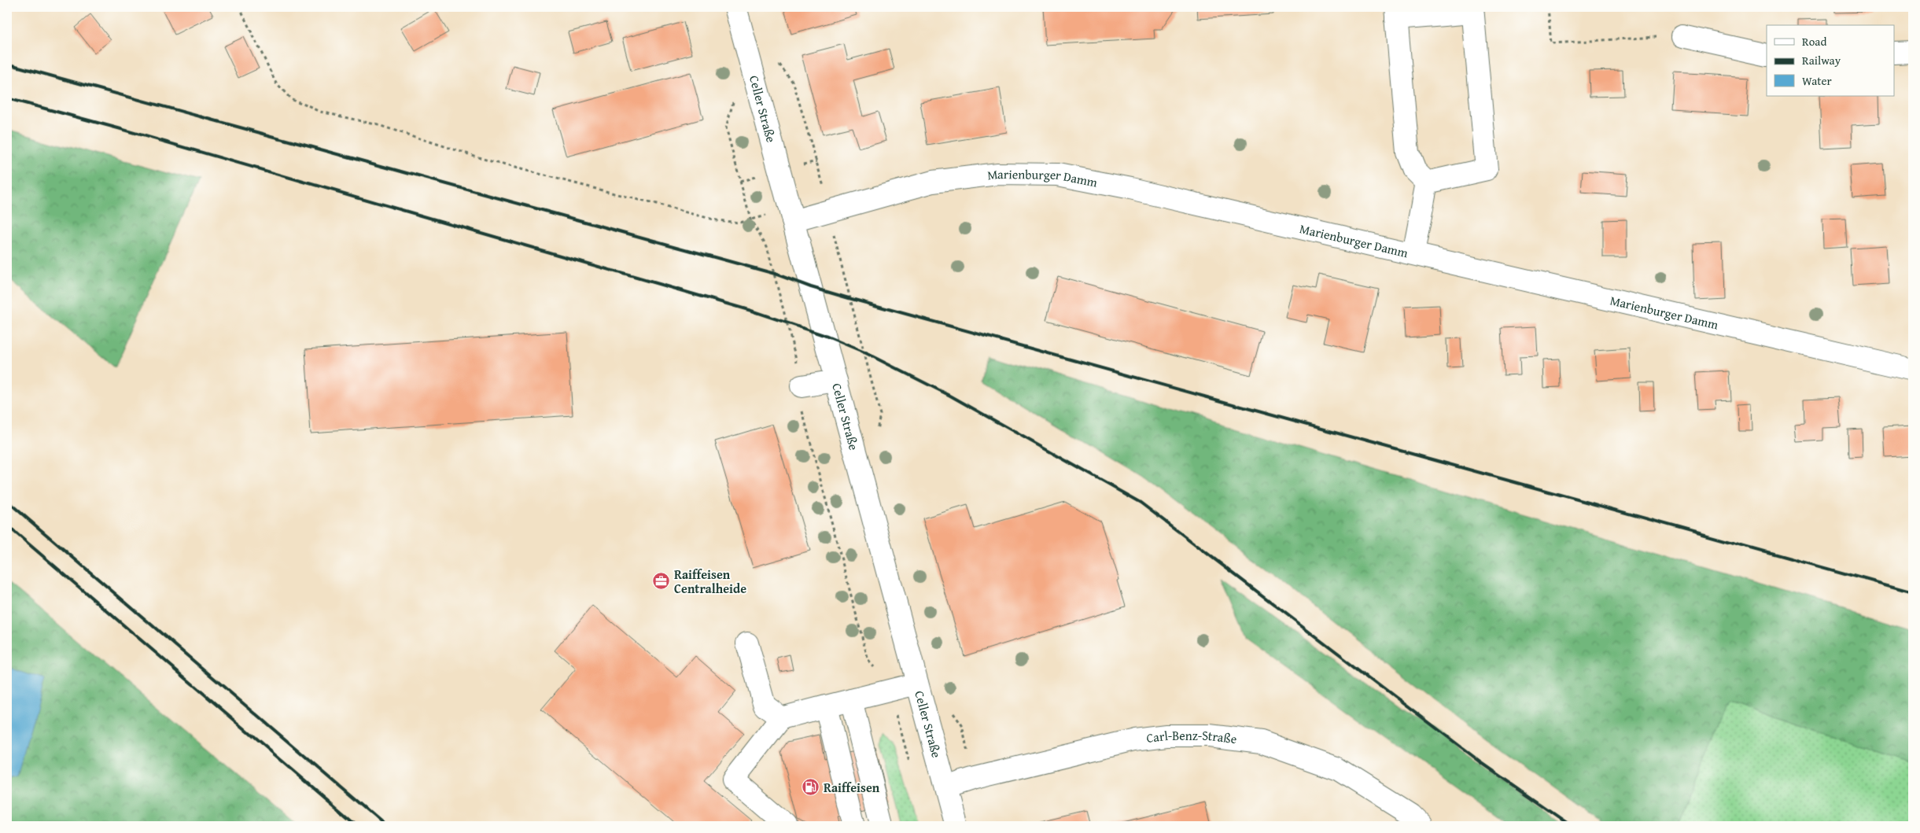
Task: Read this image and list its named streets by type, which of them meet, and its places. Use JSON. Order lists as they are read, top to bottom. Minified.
{"streets":{"street":["Celler Straße","Marienburger Damm","Carl-Benz-Straße"]},"crossings":[["Celler Straße","Marienburger Damm"],["Celler Straße","Carl-Benz-Straße"]],"places":{"office":["Raiffeisen Centralheide"],"fuel station":["Raiffeisen"]},"legend":["Road","Railway","Water"]}
